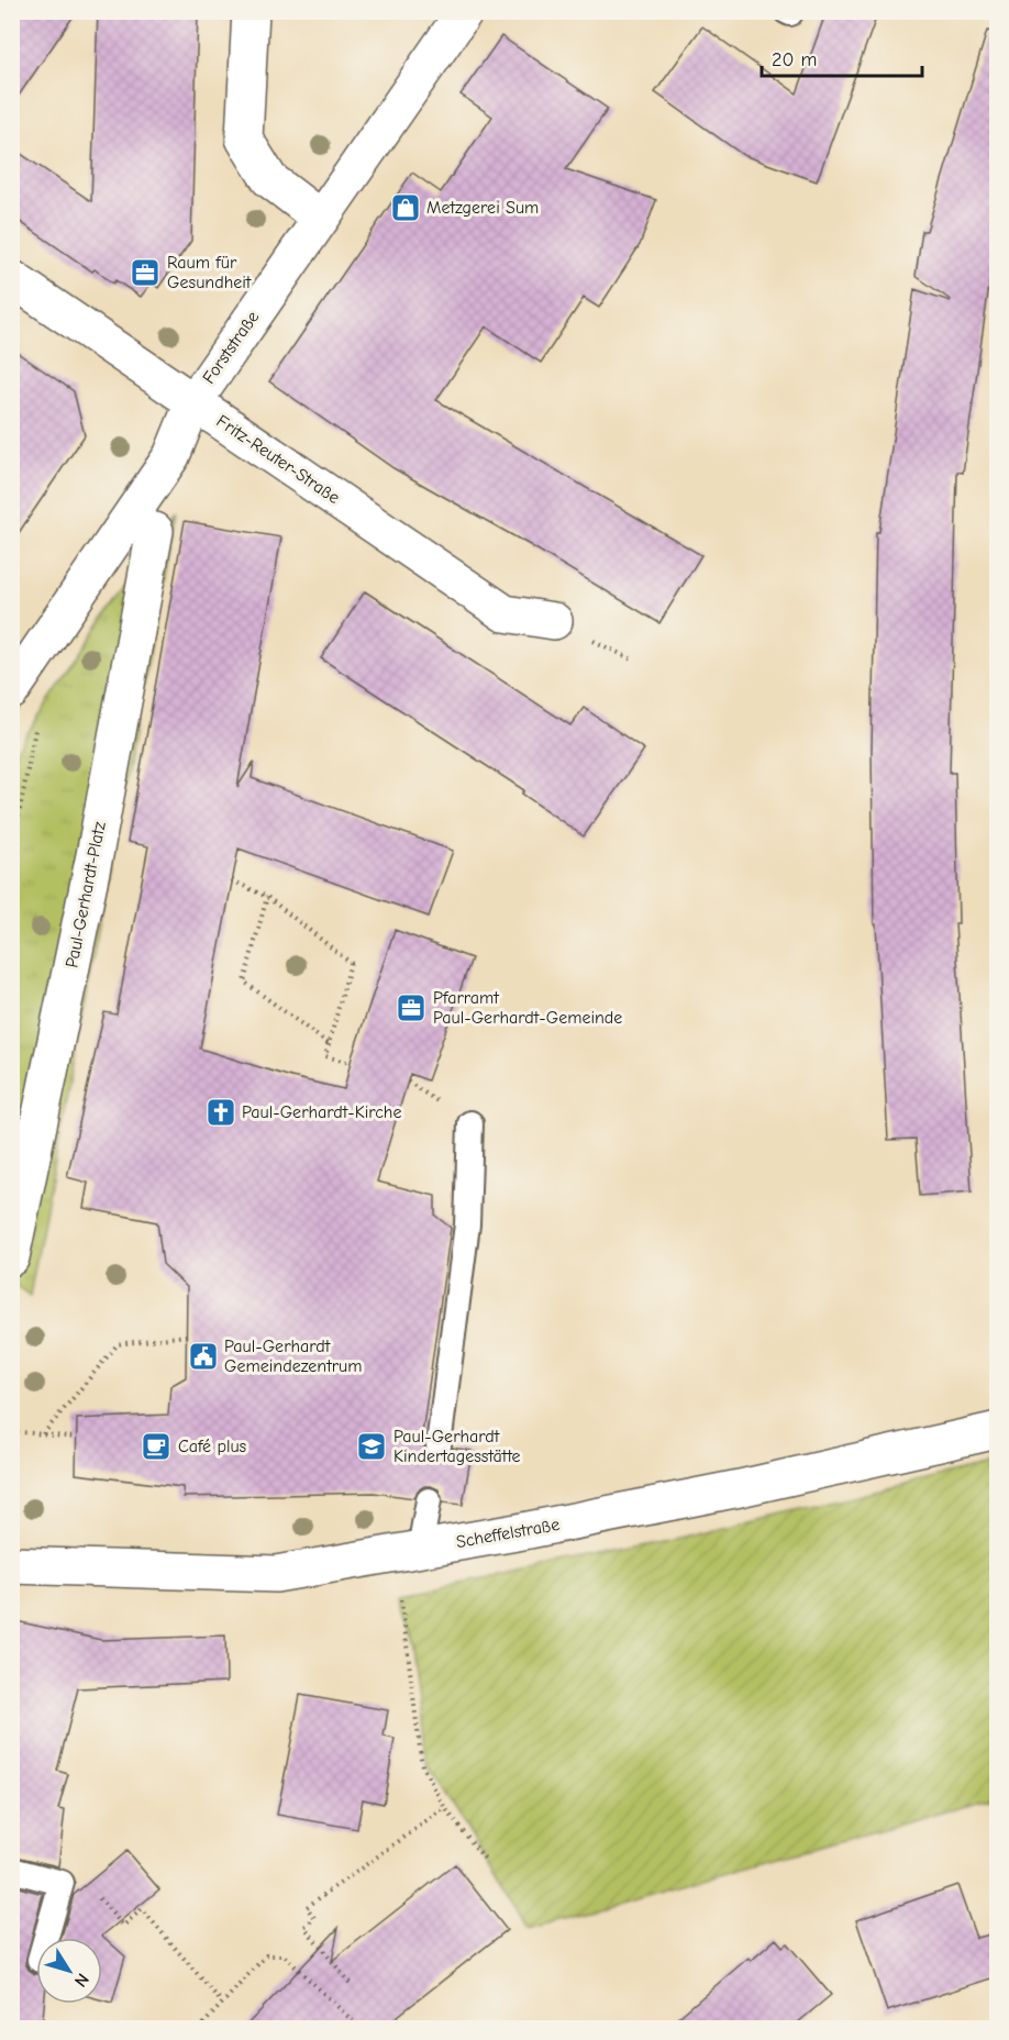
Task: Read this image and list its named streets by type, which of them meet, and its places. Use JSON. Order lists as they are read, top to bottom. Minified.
{"streets":{"street":["Forststraße","Fritz-Reuter-Straße","Paul-Gerhardt-Platz","Scheffelstraße"]},"crossings":[["Forststraße","Fritz-Reuter-Straße"]],"places":{"shop":["Metzgerei Sum"],"office":["Raum für Gesundheit","Pfarramt Paul-Gerhardt-Gemeinde"],"church":["Paul-Gerhardt-Kirche"],"public building":["Paul-Gerhardt Gemeindezentrum"],"cafe":["Café plus"],"school or university":["Paul-Gerhardt Kindertagesstätte"]},"scale_bar":"20 m","north":"bottom right"}
